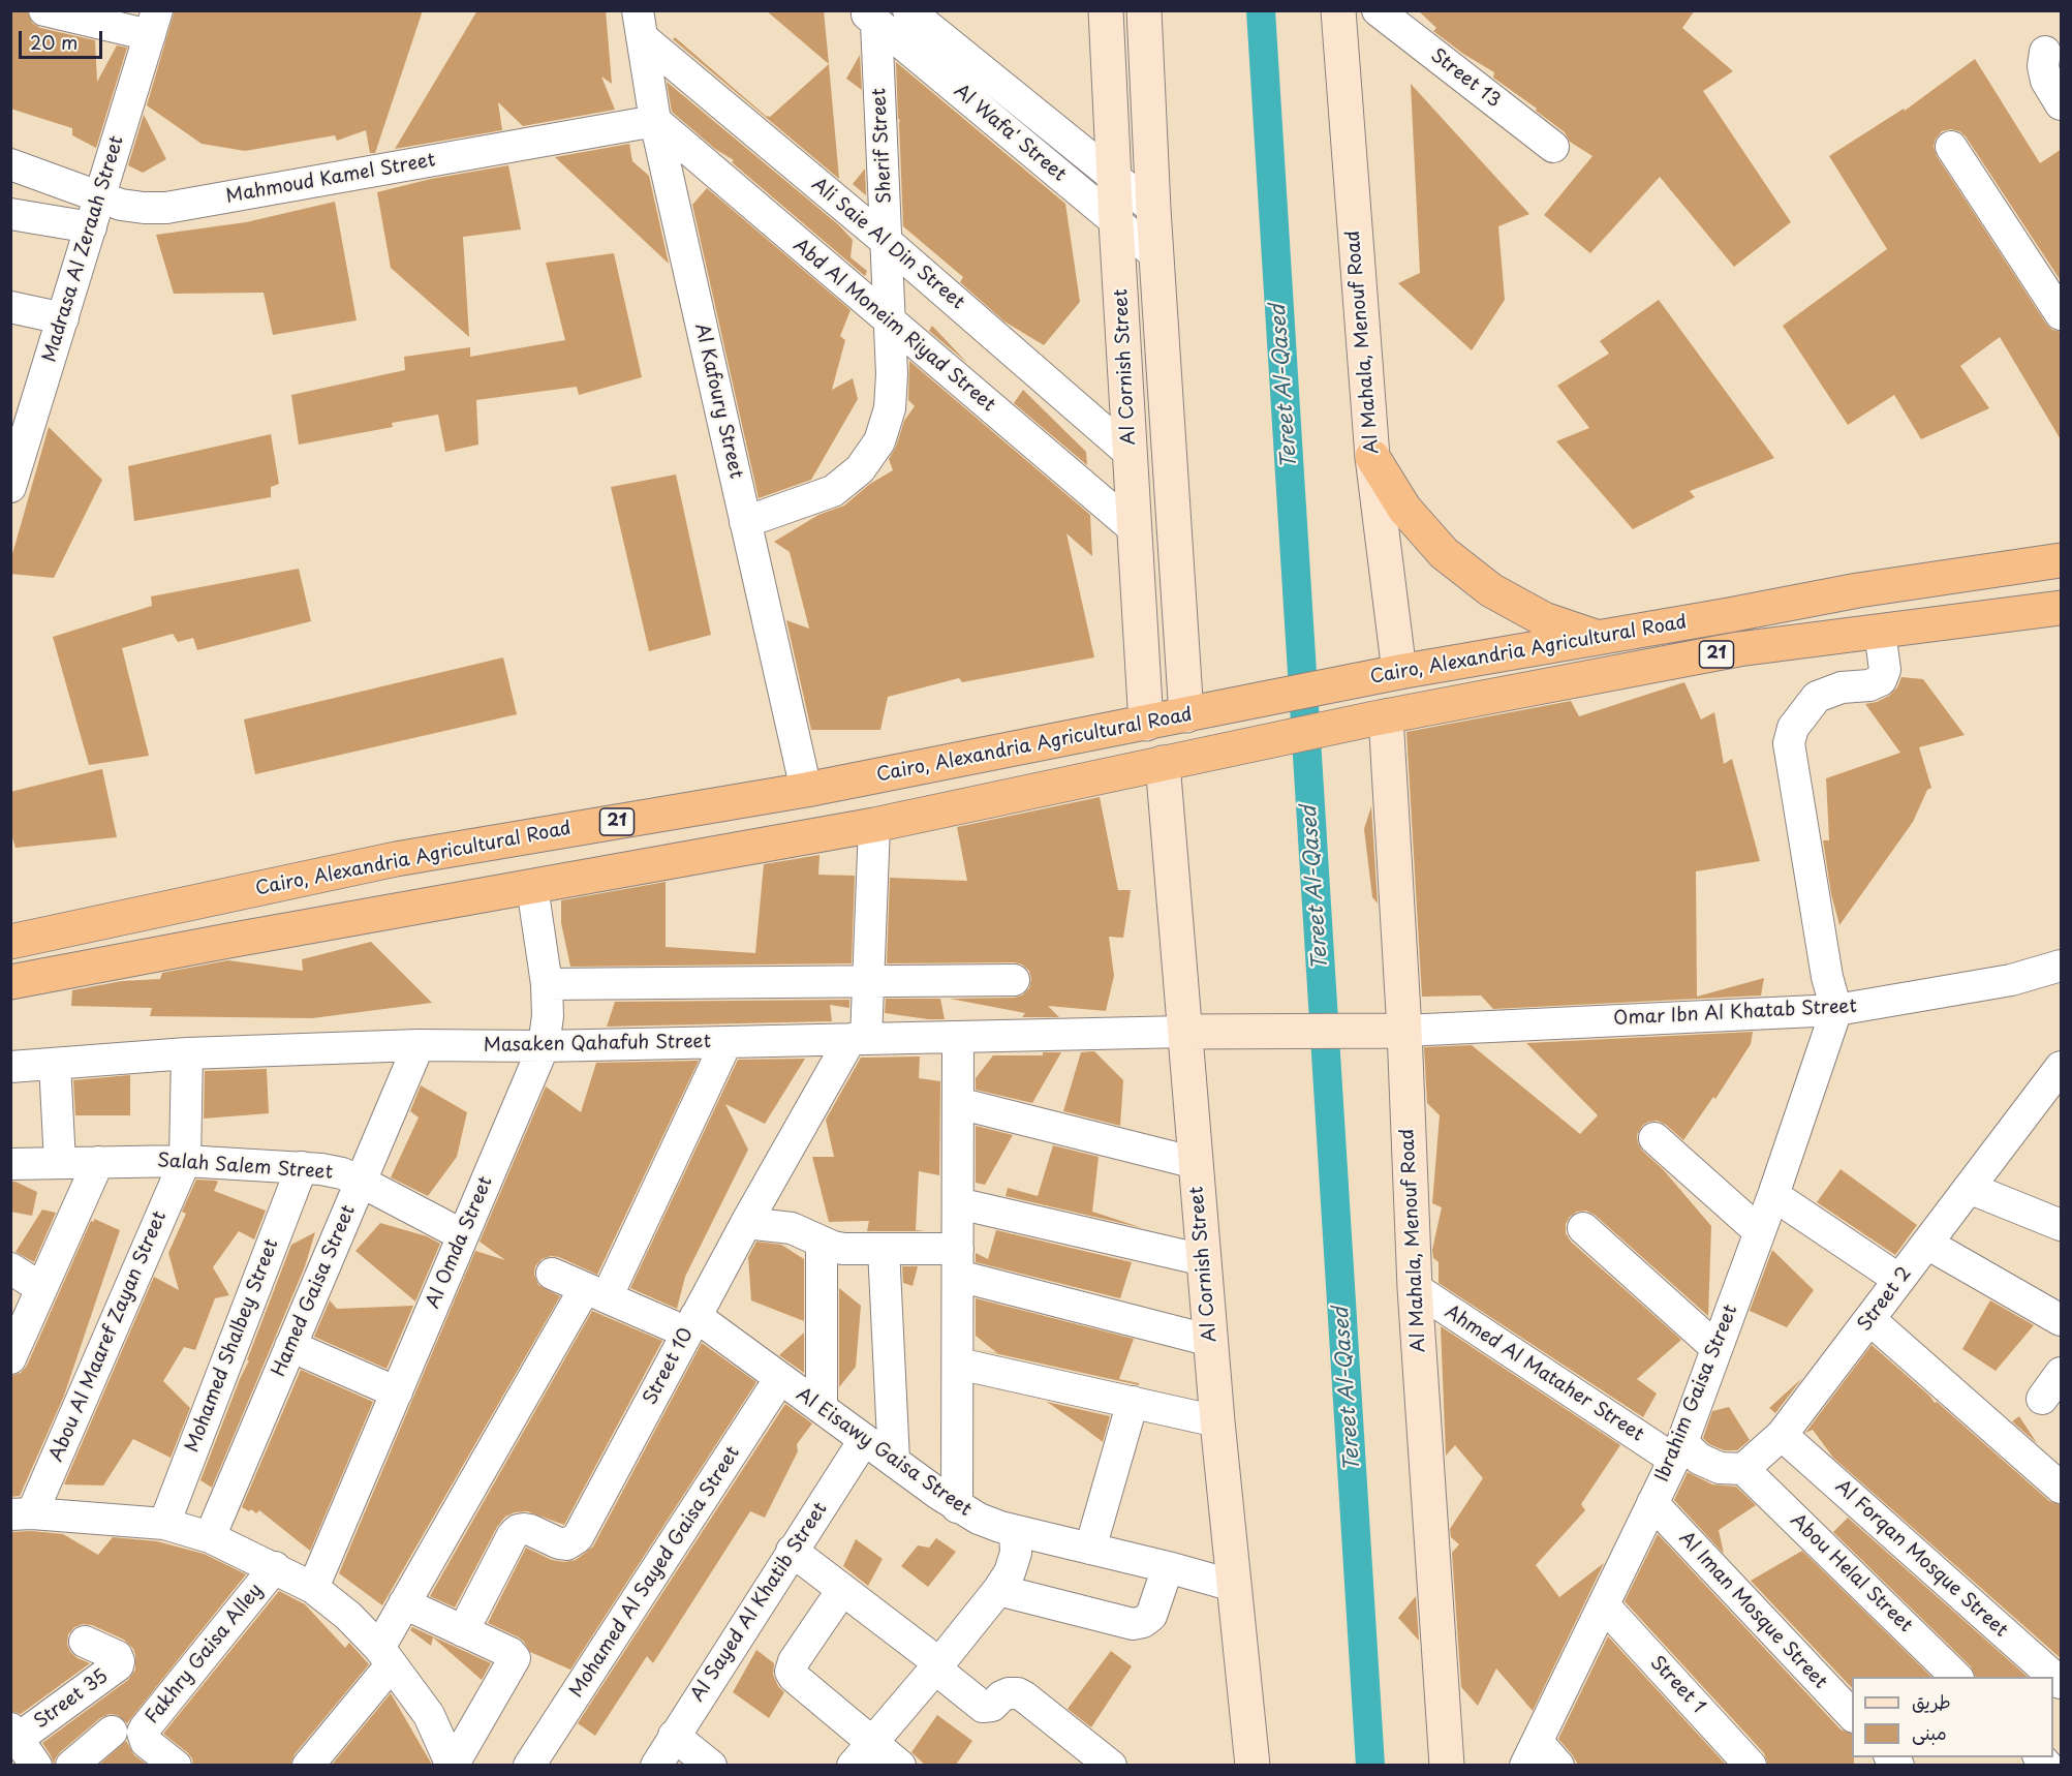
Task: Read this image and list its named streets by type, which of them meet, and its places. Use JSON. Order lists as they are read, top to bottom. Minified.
{"streets":{"highway":["Cairo, Alexandria Agricultural Road","21"],"main road":["Al Mahala, Menouf Road","Al Cornish Street"],"street":["Street 13","Al Wafa' Street","Sherif Street","Mahmoud Kamel Street","Ali Saie Al Din Street","Madrasa Al Zeraah Street","Abd Al Moneim Riyad Street","Al Kafoury Street","Omar Ibn Al Khatab Street","Masaken Qahafuh Street","Salah Salem Street","Al Omda Street","Hamed Gaisa Street","Street 2","Abou Al Maaref Zayan Street","Mohamed Shalbey Street","Street 10","Ahmed Al Mataher Street","Ibrahim Gaisa Street","Al Eisawy Gaisa Street","Al Forqan Mosque Street","Mohamed Al Sayed Gaisa Street","Abou Helal Street","Al Sayed Al Khatib Street","Al Iman Mosque Street","Fakhry Gaisa Alley","Street 1","Street 35"]},"crossings":[["Al Wafa' Street","Sherif Street"],["Al Wafa' Street","Al Cornish Street"],["Sherif Street","Ali Saie Al Din Street"],["Sherif Street","Abd Al Moneim Riyad Street"],["Sherif Street","Al Kafoury Street"],["Mahmoud Kamel Street","Madrasa Al Zeraah Street"],["Mahmoud Kamel Street","Abd Al Moneim Riyad Street"],["Mahmoud Kamel Street","Al Kafoury Street"],["Ali Saie Al Din Street","Al Cornish Street"],["Ali Saie Al Din Street","Al Kafoury Street"],["Abd Al Moneim Riyad Street","Al Cornish Street"],["Abd Al Moneim Riyad Street","Al Kafoury Street"],["Al Mahala, Menouf Road","Cairo, Alexandria Agricultural Road"],["Al Mahala, Menouf Road","Omar Ibn Al Khatab Street"],["Al Mahala, Menouf Road","Ahmed Al Mataher Street"],["Al Cornish Street","Cairo, Alexandria Agricultural Road"],["Al Cornish Street","Masaken Qahafuh Street"],["Al Cornish Street","Al Eisawy Gaisa Street"],["Al Kafoury Street","Cairo, Alexandria Agricultural Road"],["Cairo, Alexandria Agricultural Road","Al Omda Street"],["Omar Ibn Al Khatab Street","Ibrahim Gaisa Street"],["Masaken Qahafuh Street","Al Omda Street"],["Masaken Qahafuh Street","Hamed Gaisa Street"],["Masaken Qahafuh Street","Street 10"],["Salah Salem Street","Al Omda Street"],["Salah Salem Street","Hamed Gaisa Street"],["Salah Salem Street","Abou Al Maaref Zayan Street"],["Salah Salem Street","Mohamed Shalbey Street"],["Street 2","Al Forqan Mosque Street"],["Street 2","Abou Helal Street"],["Street 10","Al Eisawy Gaisa Street"],["Ahmed Al Mataher Street","Ibrahim Gaisa Street"],["Ibrahim Gaisa Street","Al Iman Mosque Street"],["Ibrahim Gaisa Street","Street 1"],["Al Eisawy Gaisa Street","Mohamed Al Sayed Gaisa Street"],["Al Eisawy Gaisa Street","Al Sayed Al Khatib Street"]],"water":["Tereet Al-Qased"],"legend":["طريق","مبنى"],"scale_bar":"20 m"}
